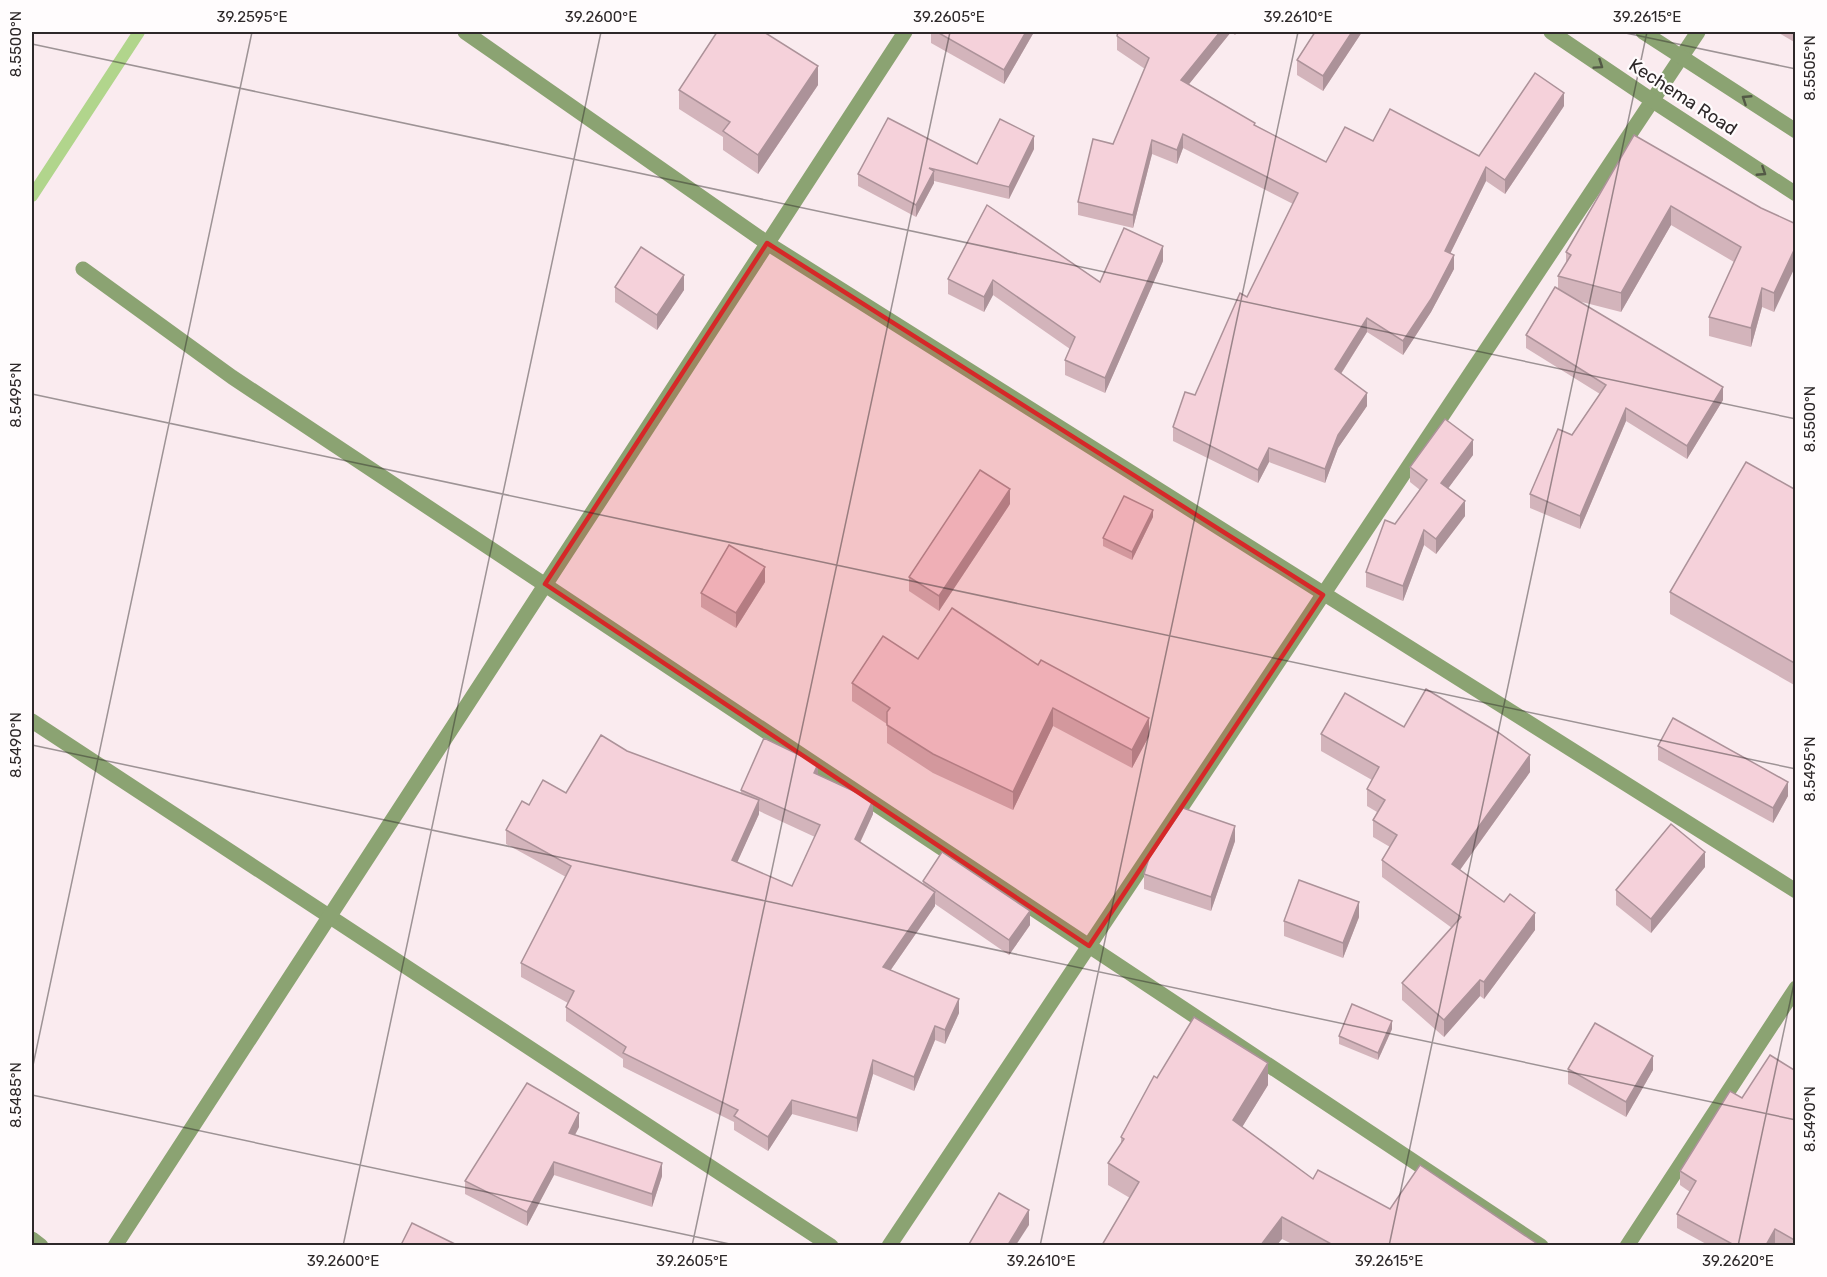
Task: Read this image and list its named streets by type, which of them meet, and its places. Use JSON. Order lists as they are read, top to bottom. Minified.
{"streets":{"street":["Kechema Road"]},"coordinates":["39.2595°E","39.2600°E","39.2605°E","39.2610°E","39.2615°E","8.5500°N","8.5505°N","8.5495°N","8.5490°N","8.5485°N","39.2620°E"]}
